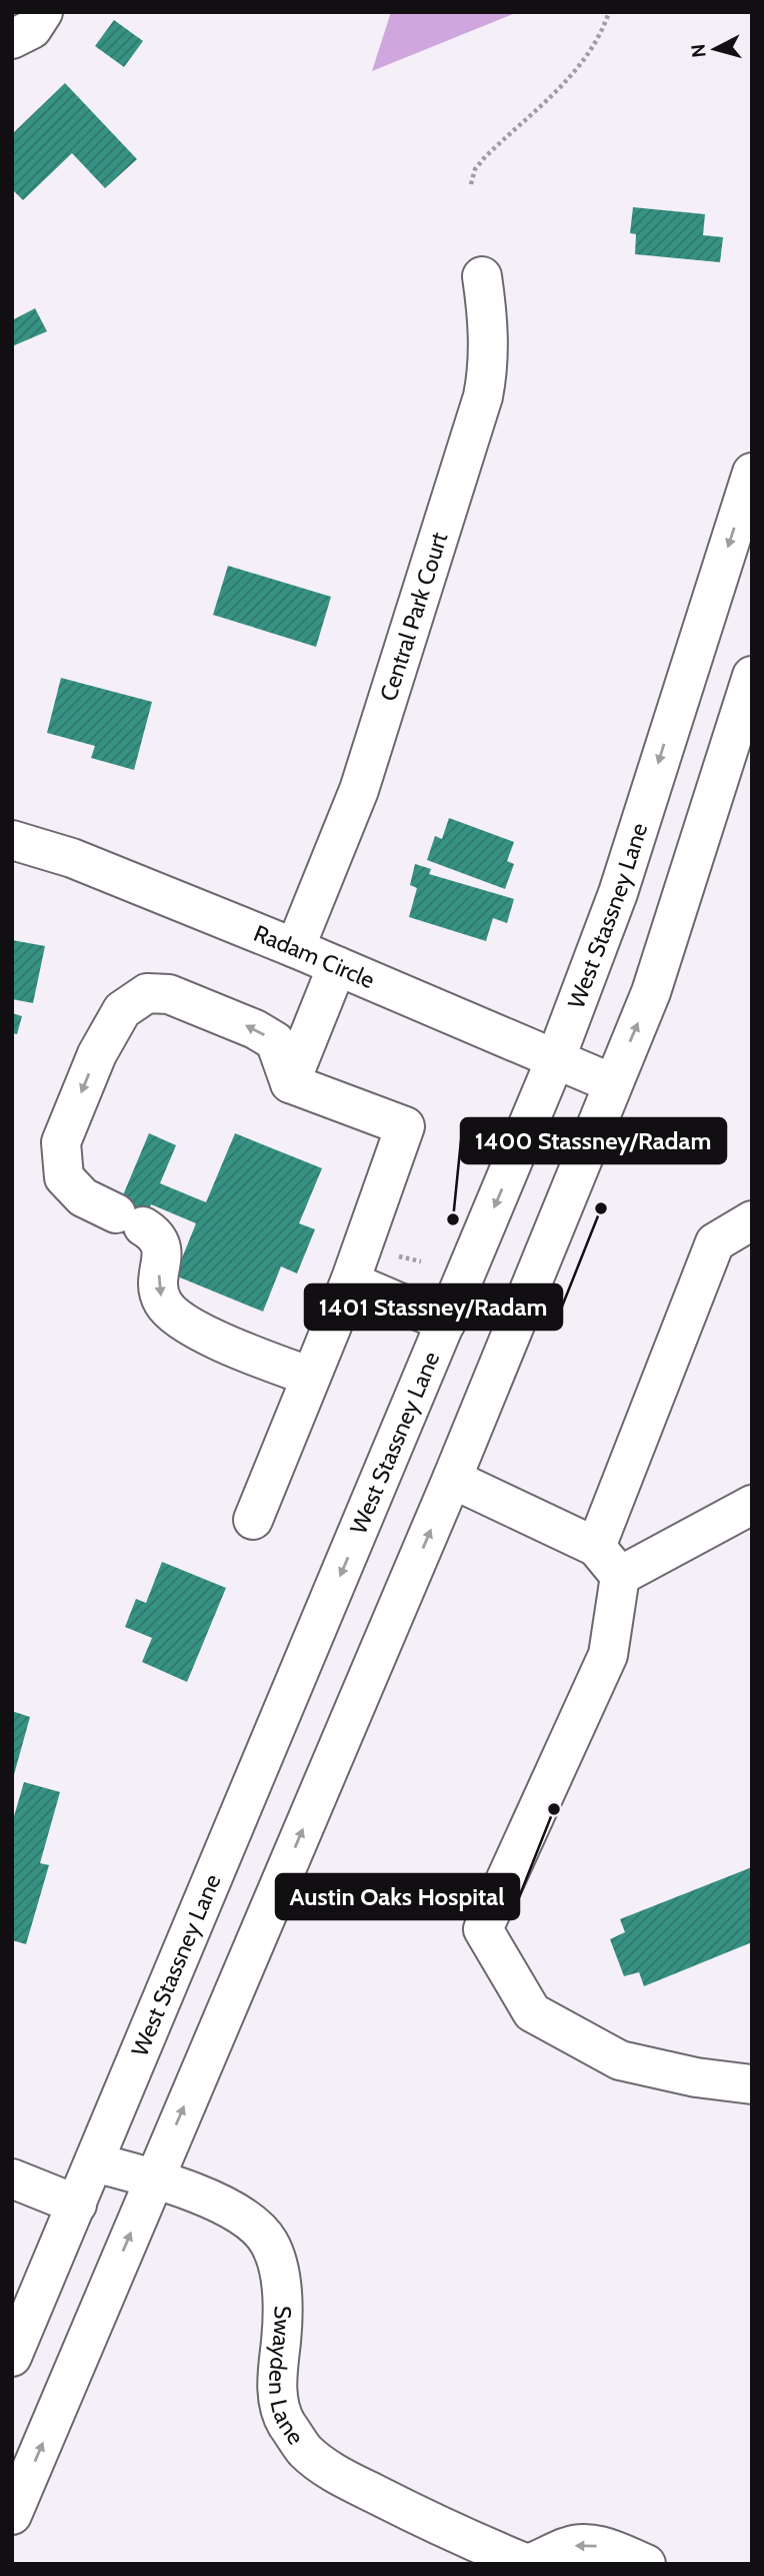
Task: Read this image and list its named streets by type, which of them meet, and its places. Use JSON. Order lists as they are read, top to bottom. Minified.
{"streets":{"main road":["Central Park Court","West Stassney Lane","Radam Circle","Swayden Lane"]},"crossings":[["Central Park Court","Radam Circle"],["West Stassney Lane","Radam Circle"],["West Stassney Lane","Swayden Lane"]],"places":["1401 Stassney/Radam","1400 Stassney/Radam","Austin Oaks Hospital"],"north":"left"}
